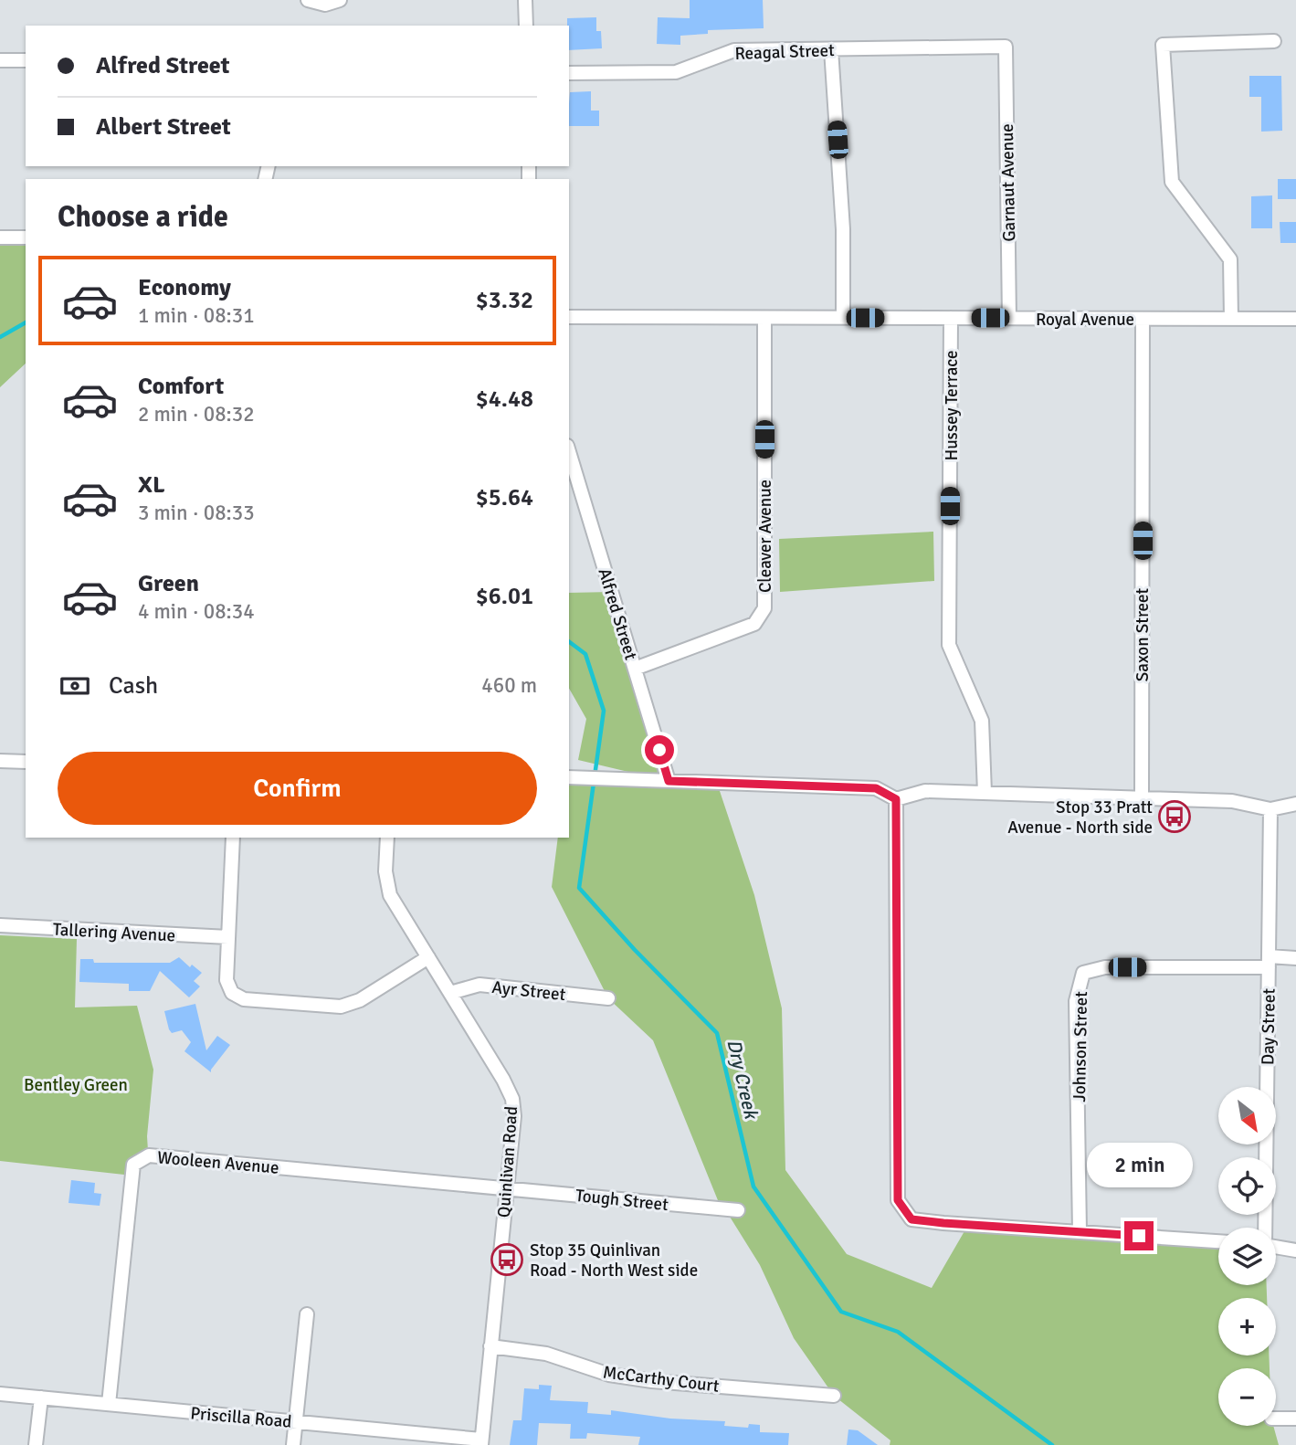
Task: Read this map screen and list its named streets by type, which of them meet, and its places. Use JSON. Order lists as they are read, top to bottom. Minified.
{"streets":{"street":["Reagal Street","Garnaut Avenue","Royal Avenue","Hussey Terrace","Cleaver Avenue","Alfred Street","Saxon Street","Tallering Avenue","Ayr Street","Day Street","Johnson Street","Wooleen Avenue","Quinlivan Road","Tough Street","McCarthy Court","Priscilla Road"]},"crossings":[["Reagal Street","Garnaut Avenue"],["Garnaut Avenue","Royal Avenue"],["Royal Avenue","Hussey Terrace"],["Royal Avenue","Cleaver Avenue"],["Royal Avenue","Saxon Street"],["Cleaver Avenue","Alfred Street"],["Ayr Street","Quinlivan Road"],["Day Street","Johnson Street"],["Wooleen Avenue","Quinlivan Road"],["Wooleen Avenue","Tough Street"],["Wooleen Avenue","Priscilla Road"],["Quinlivan Road","Tough Street"],["Quinlivan Road","McCarthy Court"],["Quinlivan Road","Priscilla Road"]],"water":["Dry Creek"],"parks":["Bentley Green"],"places":{"bus stop":["Stop 33 Pratt Avenue - North side","Stop 35 Quinlivan Road - North West side"]},"north":"bottom right","page":{"banner":["Alfred Street","Albert Street"],"heading":"Choose a ride","list":[{"name":"Economy","note":"1 min · 08:31","value":"$3.32"},{"name":"Comfort","note":"2 min · 08:32","value":"$4.48"},{"name":"XL","note":"3 min · 08:33","value":"$5.64"},{"name":"Green","note":"4 min · 08:34","value":"$6.01"}],"pay":["Cash","460 m"],"buttons":"Confirm","map_buttons":["+","−"],"bubble":"2 min"}}
